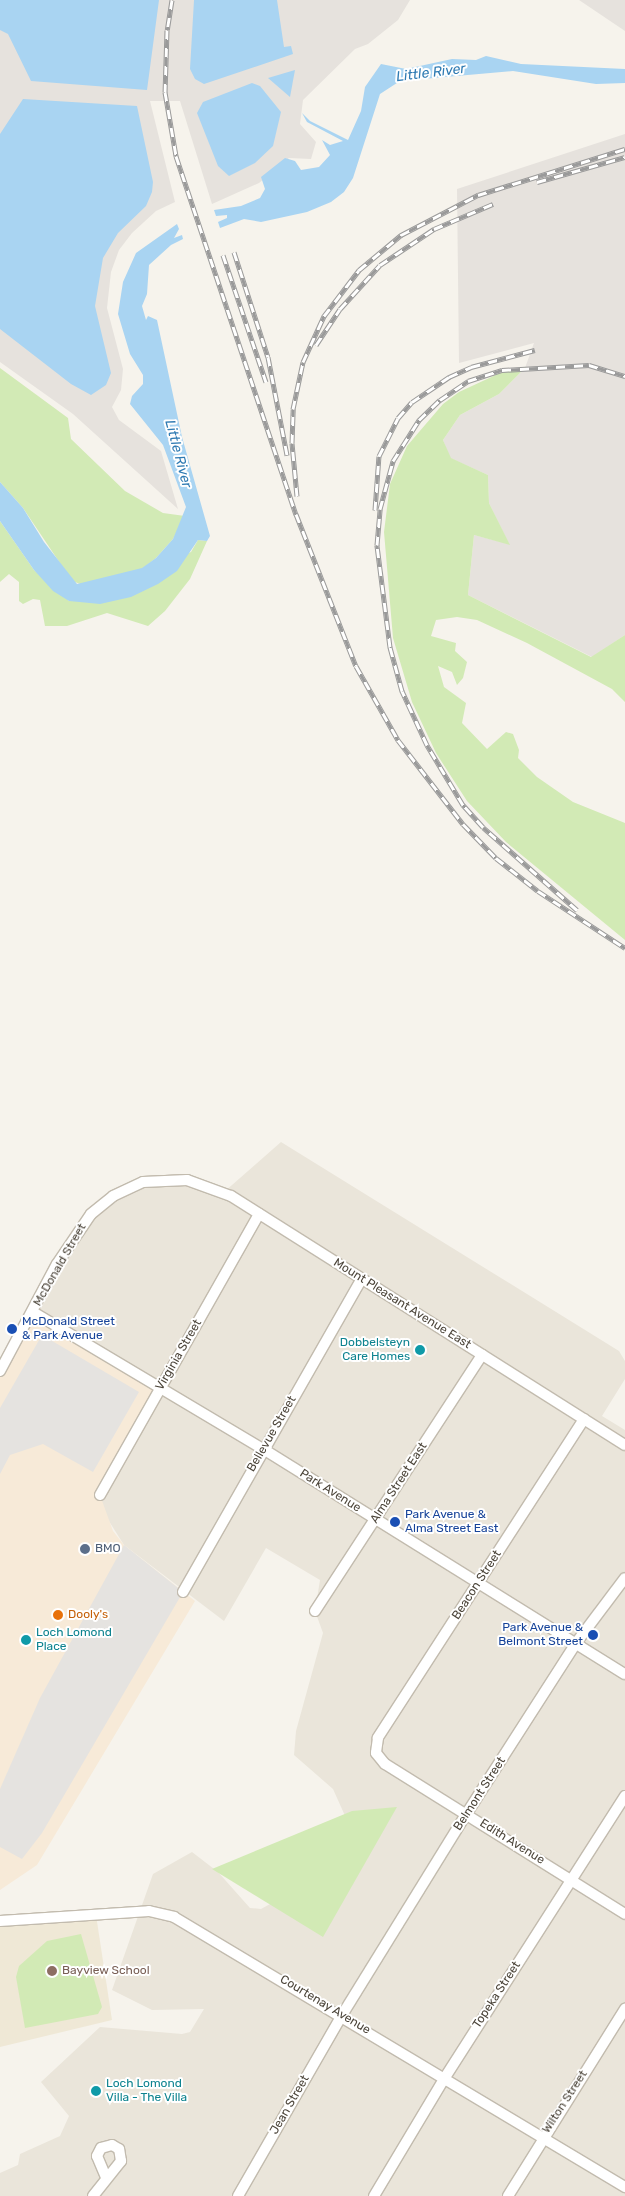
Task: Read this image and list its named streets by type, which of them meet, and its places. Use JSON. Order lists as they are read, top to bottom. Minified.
{"streets":{"street":["McDonald Street","Mount Pleasant Avenue East","Virginia Street","Bellevue Street","Alma Street East","Park Avenue","Beacon Street","Belmont Street","Edith Avenue","Topeka Street","Courtenay Avenue","Wilton Street","Jean Street"]},"crossings":[["McDonald Street","Mount Pleasant Avenue East"],["McDonald Street","Park Avenue"],["Mount Pleasant Avenue East","Virginia Street"],["Mount Pleasant Avenue East","Bellevue Street"],["Mount Pleasant Avenue East","Alma Street East"],["Mount Pleasant Avenue East","Beacon Street"],["Virginia Street","Park Avenue"],["Bellevue Street","Park Avenue"],["Alma Street East","Park Avenue"],["Park Avenue","Beacon Street"],["Park Avenue","Belmont Street"],["Beacon Street","Edith Avenue"],["Belmont Street","Edith Avenue"],["Belmont Street","Courtenay Avenue"],["Belmont Street","Jean Street"],["Edith Avenue","Topeka Street"],["Topeka Street","Courtenay Avenue"],["Courtenay Avenue","Wilton Street"],["Courtenay Avenue","Jean Street"]],"water":["Little River"],"places":["McDonald Street & Park Avenue","Dobbelsteyn Care Homes","Park Avenue & Alma Street East","BMO","Dooly's","Park Avenue & Belmont Street","Loch Lomond Place","Bayview School","Loch Lomond Villa - The Villa"]}
